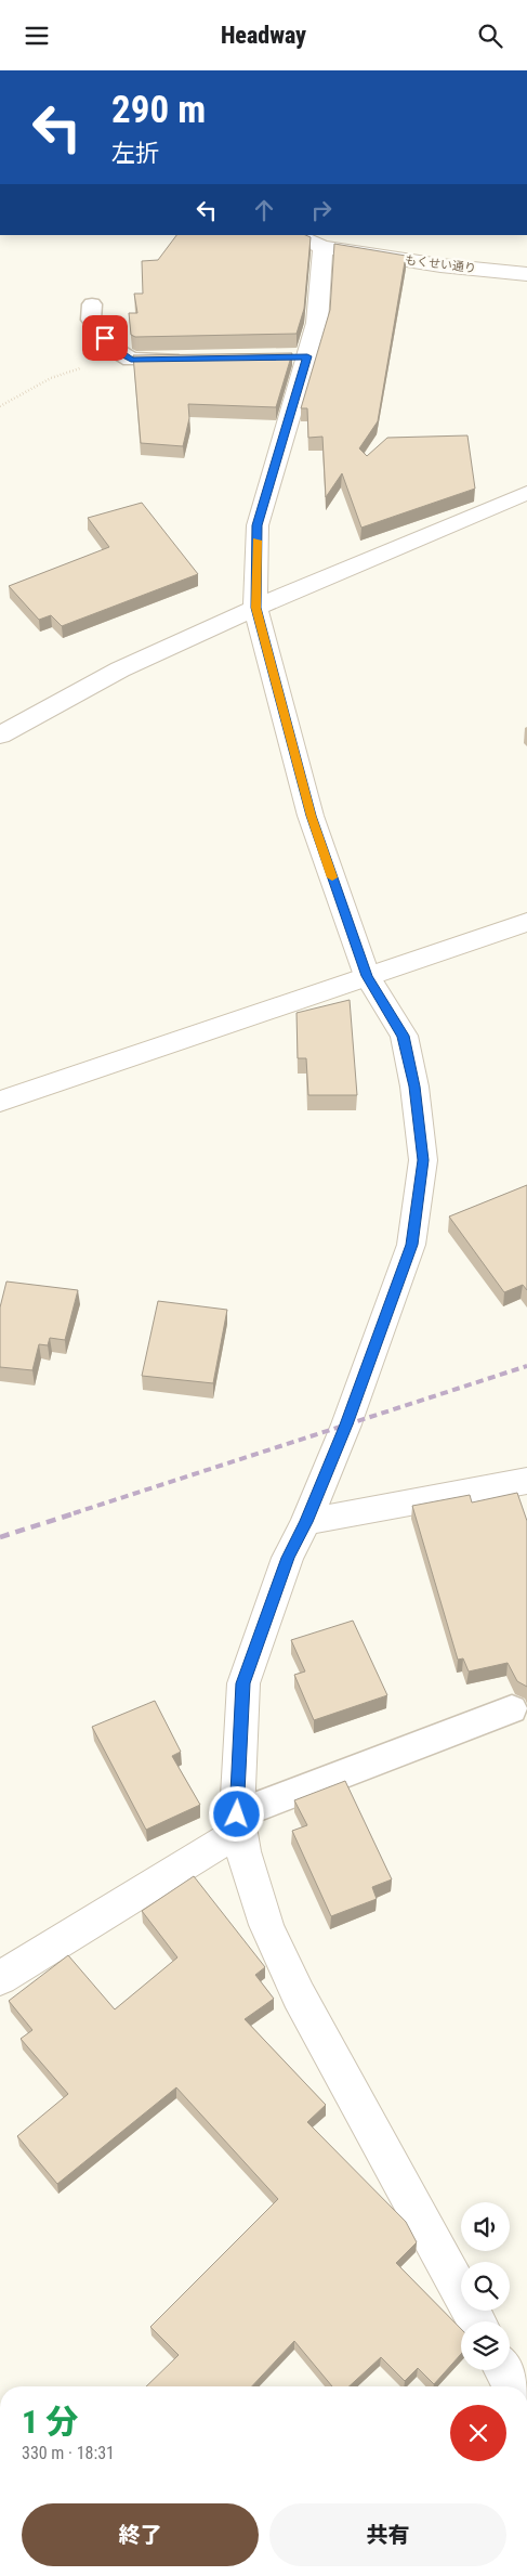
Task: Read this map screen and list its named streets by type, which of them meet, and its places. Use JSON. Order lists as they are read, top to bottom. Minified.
{"streets":{"street":["もくせい通り"]},"page":{"header":"Headway","turn":["290 m","左折"],"heading":["1 分","330 m · 18:31"],"buttons":["終了","共有"]}}
